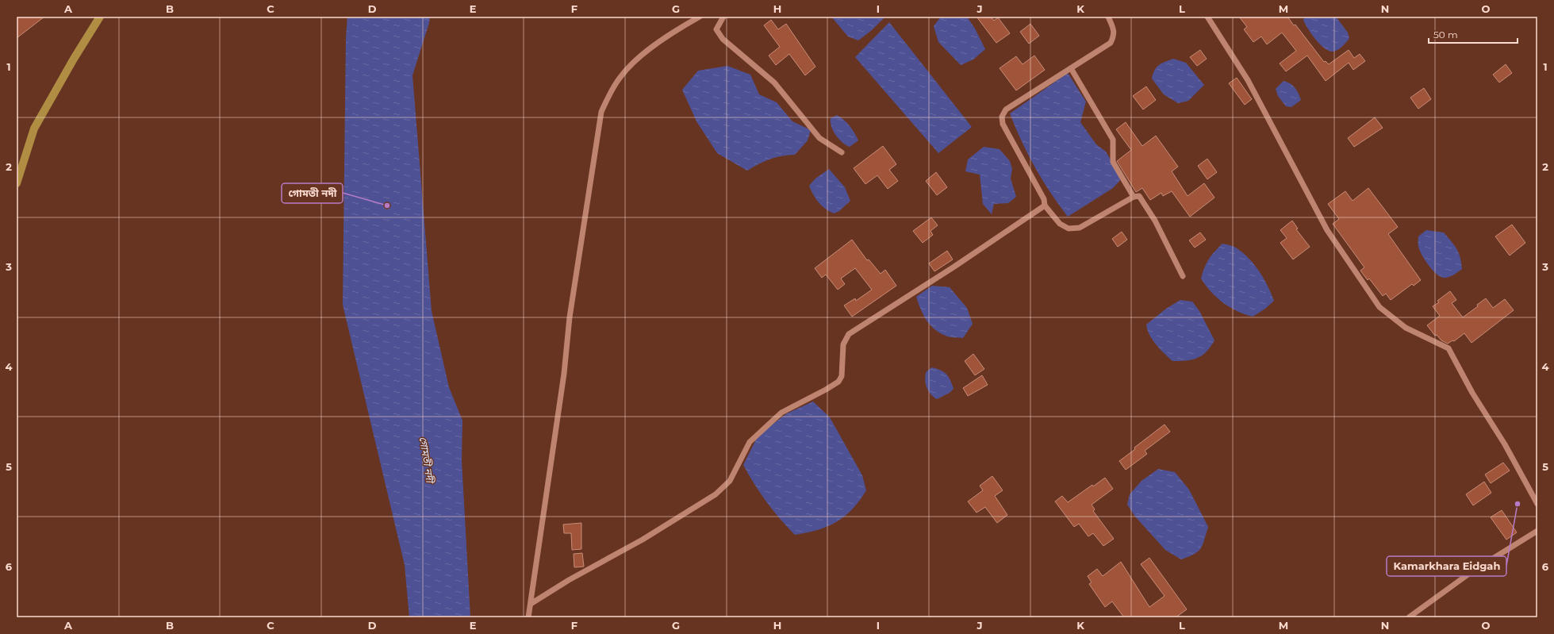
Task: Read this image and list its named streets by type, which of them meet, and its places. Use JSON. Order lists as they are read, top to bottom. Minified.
{"water":["গোমতী নদী"],"places":["গোমতী নদী","Kamarkhara Eidgah"],"scale_bar":"50 m","grid":{"columns":["A","B","C","D","E","F","G","H","I","J","K","L","M","N","O"],"rows":["1","2","3","4","5","6"]}}
